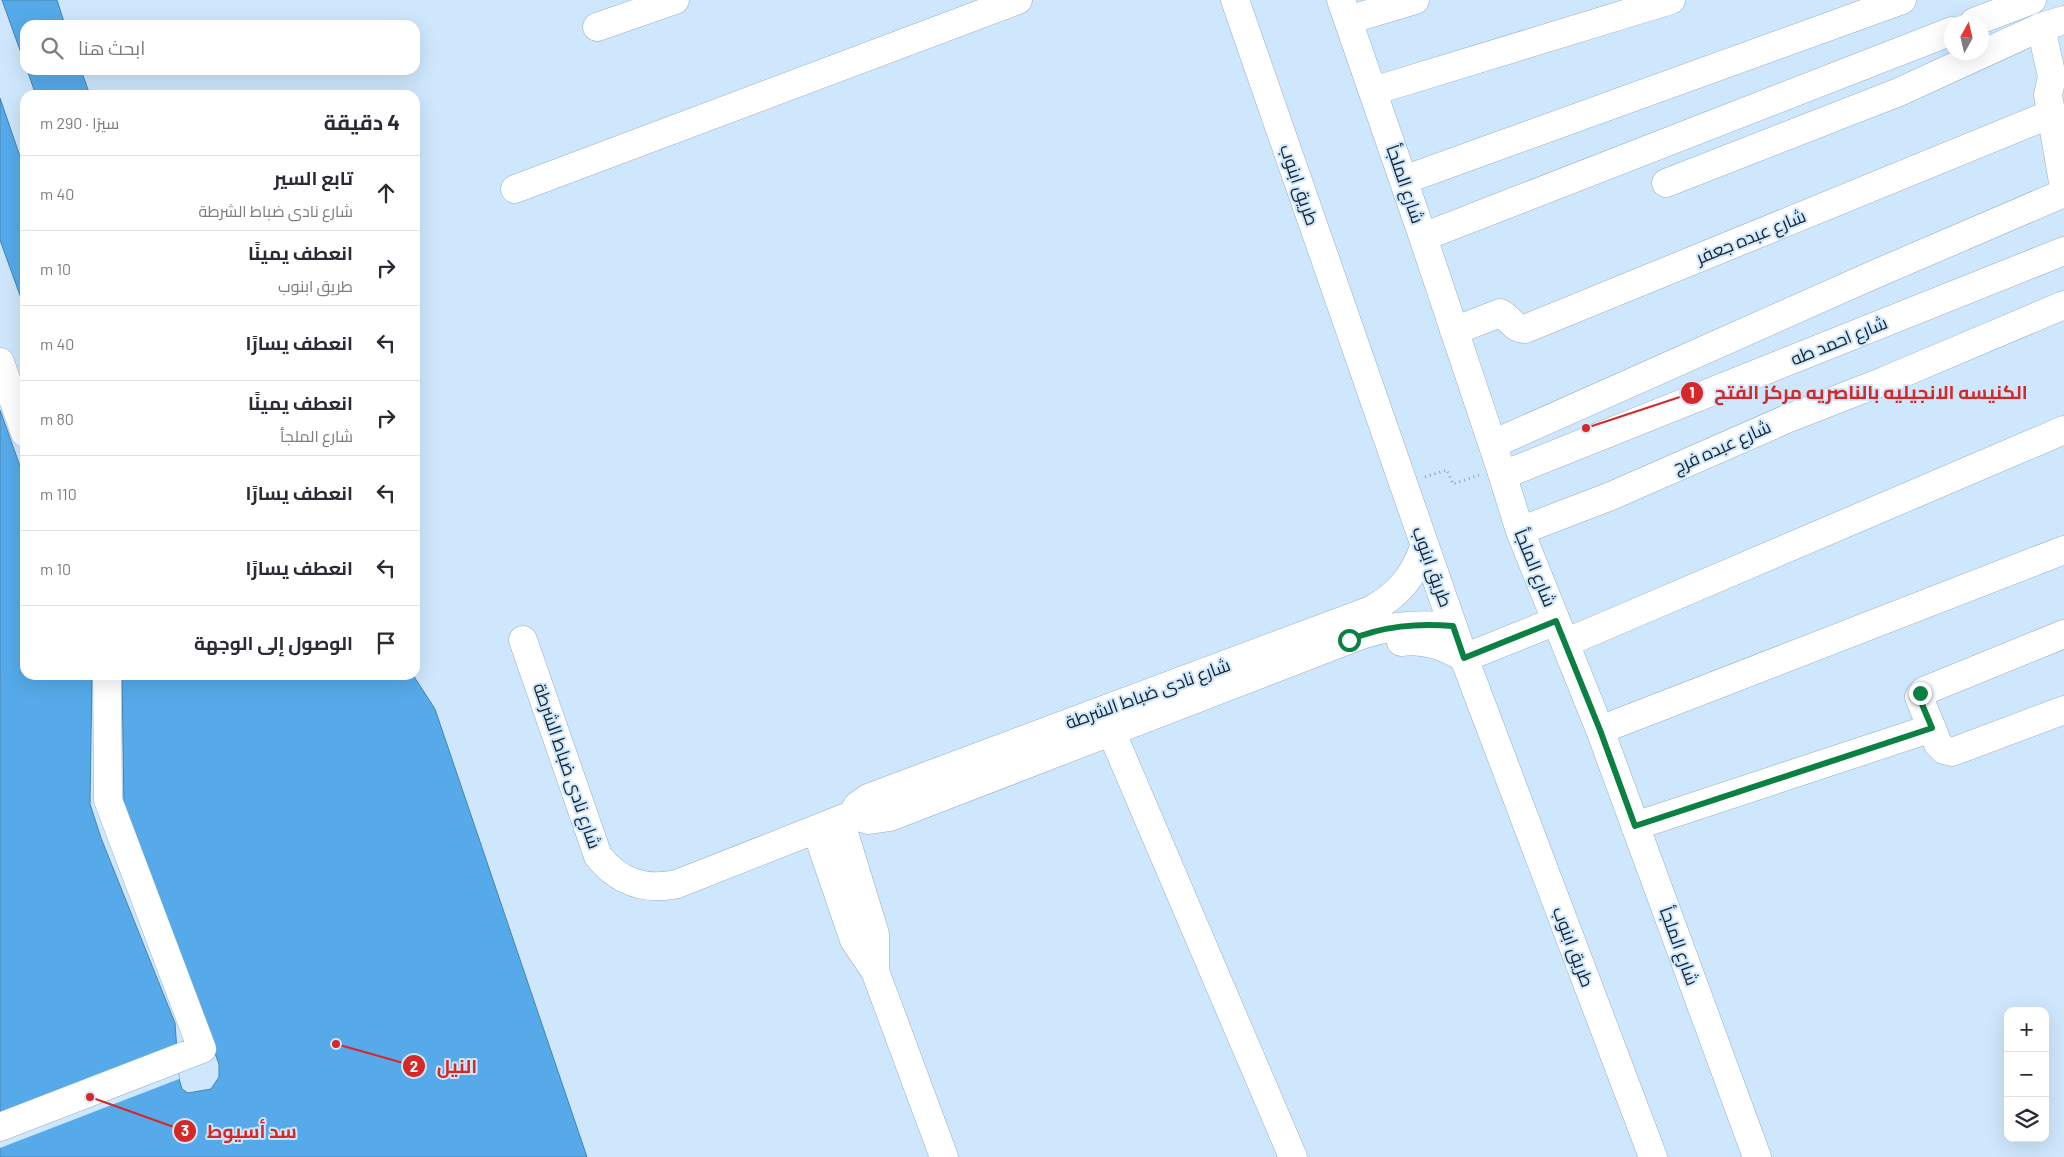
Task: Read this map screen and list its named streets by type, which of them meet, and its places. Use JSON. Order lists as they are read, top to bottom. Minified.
{"streets":{"street":["شارع الملجأ","طريق ابنوب","شارع عبده جعفر","شارع احمد طه","شارع عبده فرج","شارع نادى ضباط الشرطة"]},"crossings":[["شارع الملجأ","شارع عبده جعفر"],["شارع الملجأ","شارع احمد طه"],["شارع الملجأ","شارع عبده فرج"],["طريق ابنوب","شارع نادى ضباط الشرطة"]],"places":["الكنيسه الانجيليه بالناصريه مركز الفتح","النيل","سد أسيوط"],"north":"top","page":{"search":"ابحث هنا","heading":["4 دقيقة","سيرًا · 290 m"],"list":[["تابع السير","شارع نادى ضباط الشرطة","40 m"],["انعطف يمينًا","طريق ابنوب","10 m"],["انعطف يسارًا","40 m"],["انعطف يمينًا","شارع الملجأ","80 m"],["انعطف يسارًا","110 m"],["انعطف يسارًا","10 m"],"الوصول إلى الوجهة"],"map_buttons":["+","−"]}}
